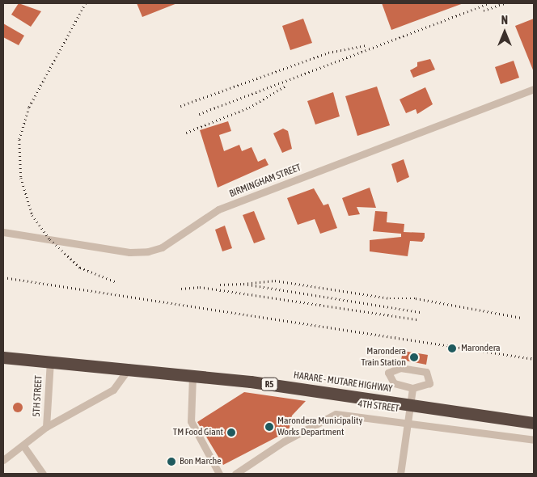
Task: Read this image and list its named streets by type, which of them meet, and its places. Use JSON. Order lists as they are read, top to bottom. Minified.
{"streets":{"highway":["HARARE - MUTARE HIGHWAY","R5"],"street":["BIRMINGHAM STREET","5TH STREET","4TH STREET"]},"crossings":[["HARARE - MUTARE HIGHWAY","5TH STREET"]],"places":["Marondera","Marondera Train Station","Marondera Municipality Works Department","TM Food Giant","Bon Marche"],"north":"top"}
